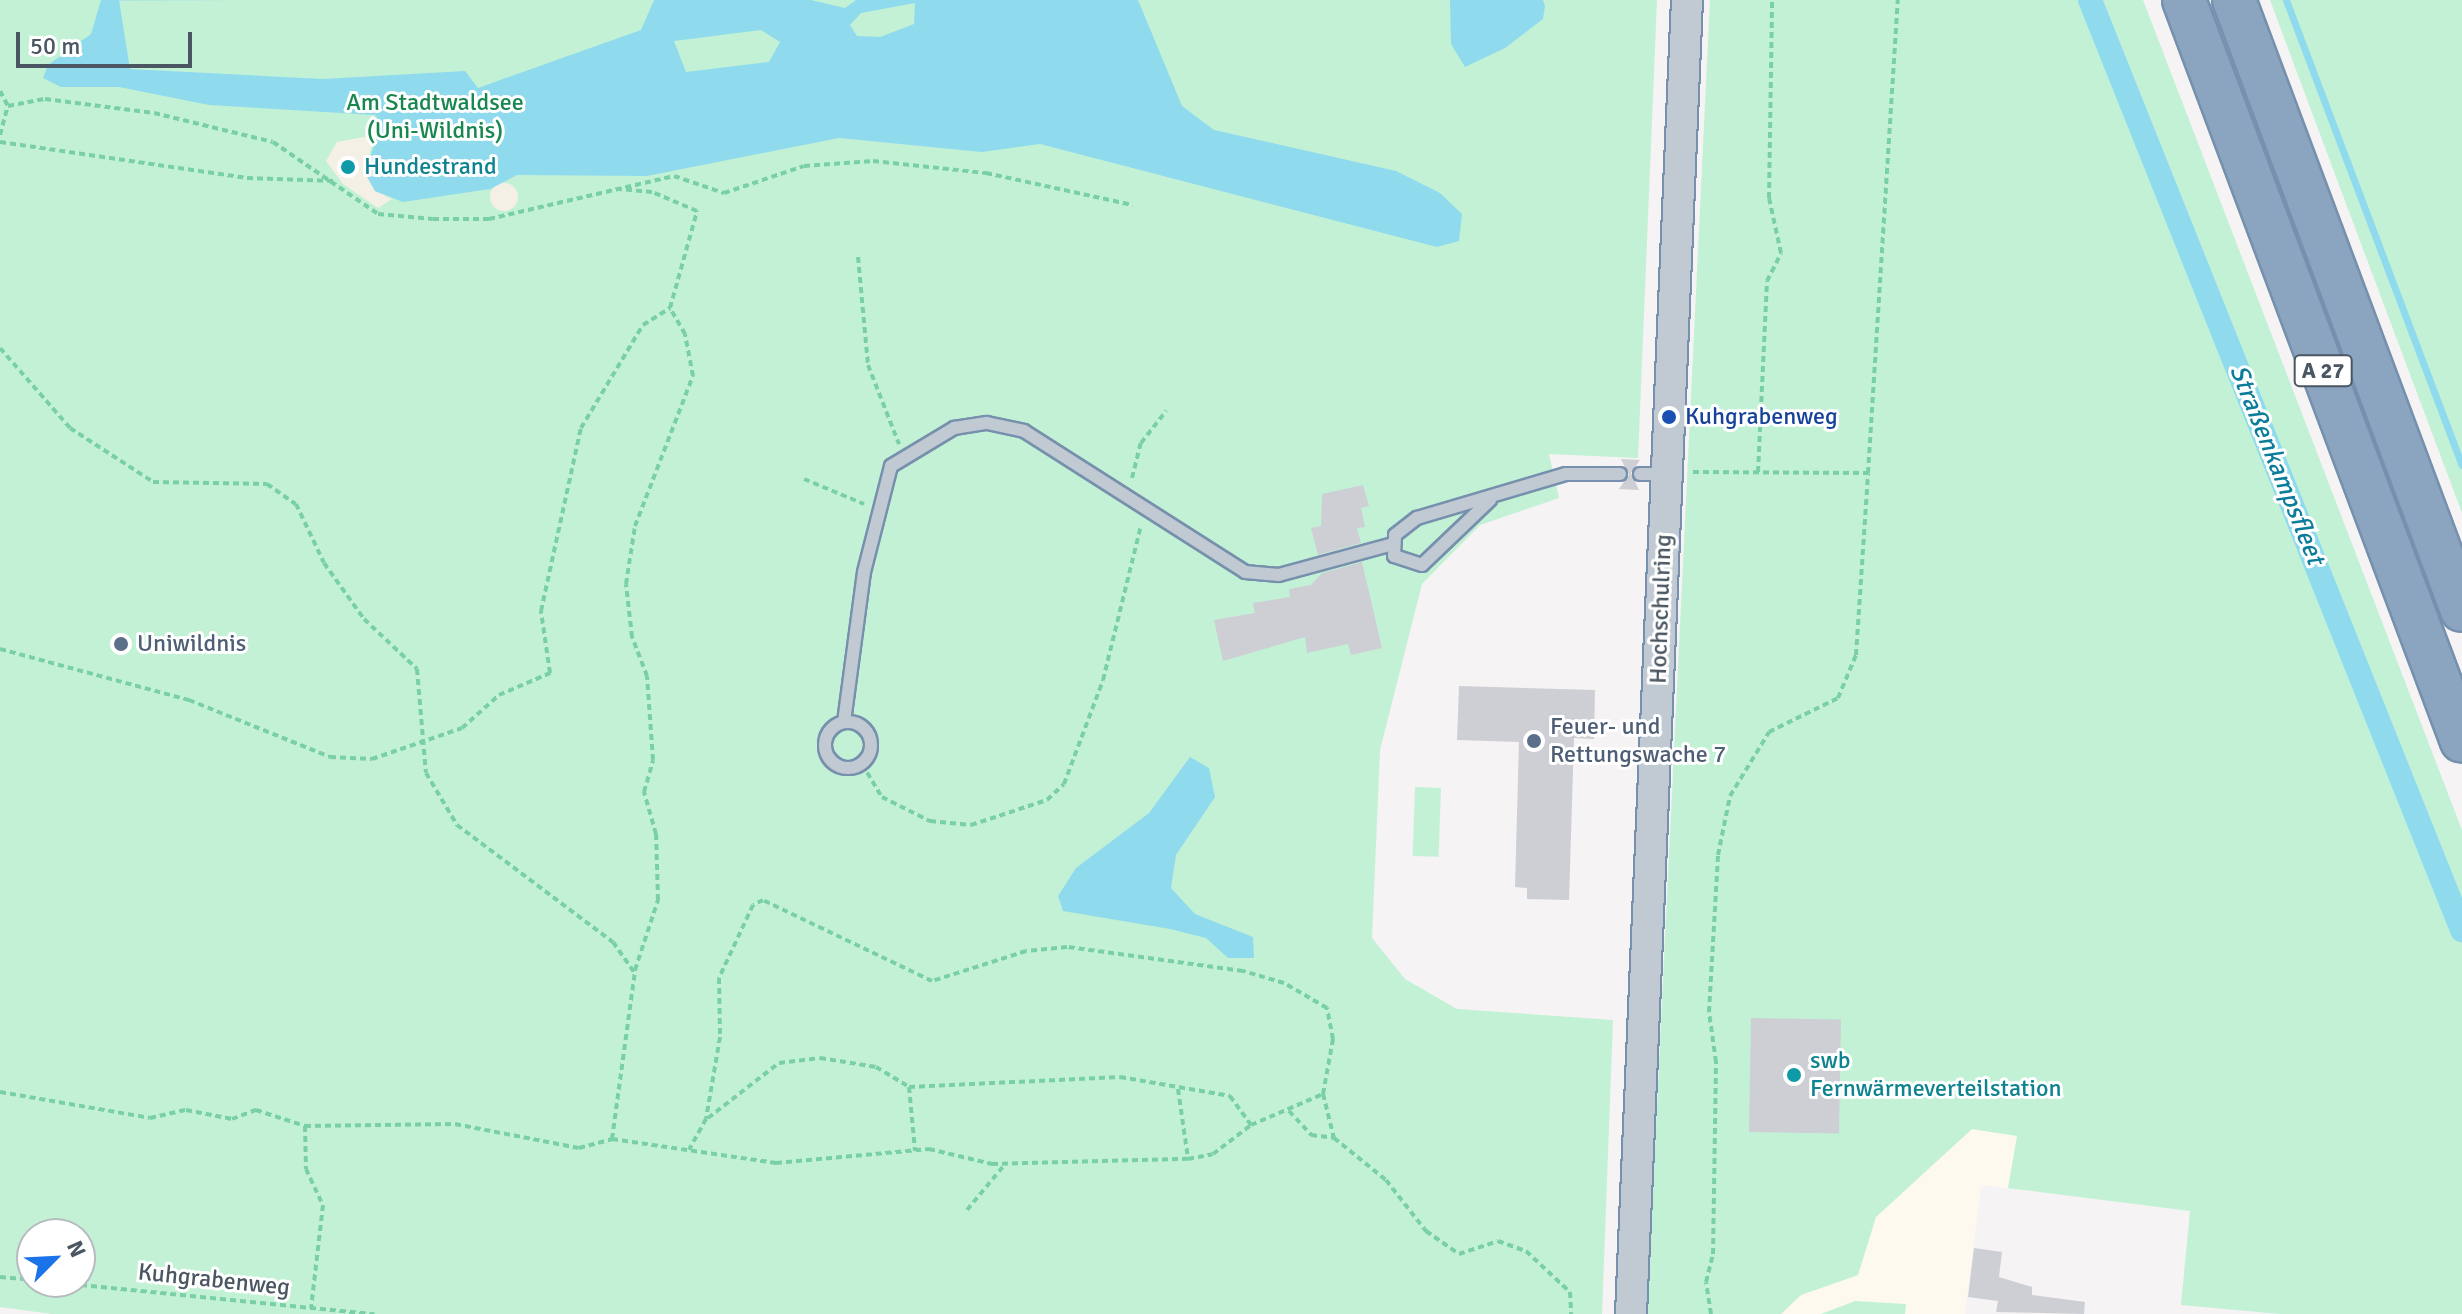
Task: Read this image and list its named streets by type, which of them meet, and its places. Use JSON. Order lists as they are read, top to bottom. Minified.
{"streets":{"highway":["A 27"],"street":["Hochschulring"],"path":["Kuhgrabenweg"]},"water":["Straßenkampsfleet"],"parks":["Am Stadtwaldsee (Uni-Wildnis)"],"places":["Hundestrand","Kuhgrabenweg","Uniwildnis","Feuer- und Rettungswache 7","swb Fernwärmeverteilstation"],"scale_bar":"50 m","north":"top right"}
